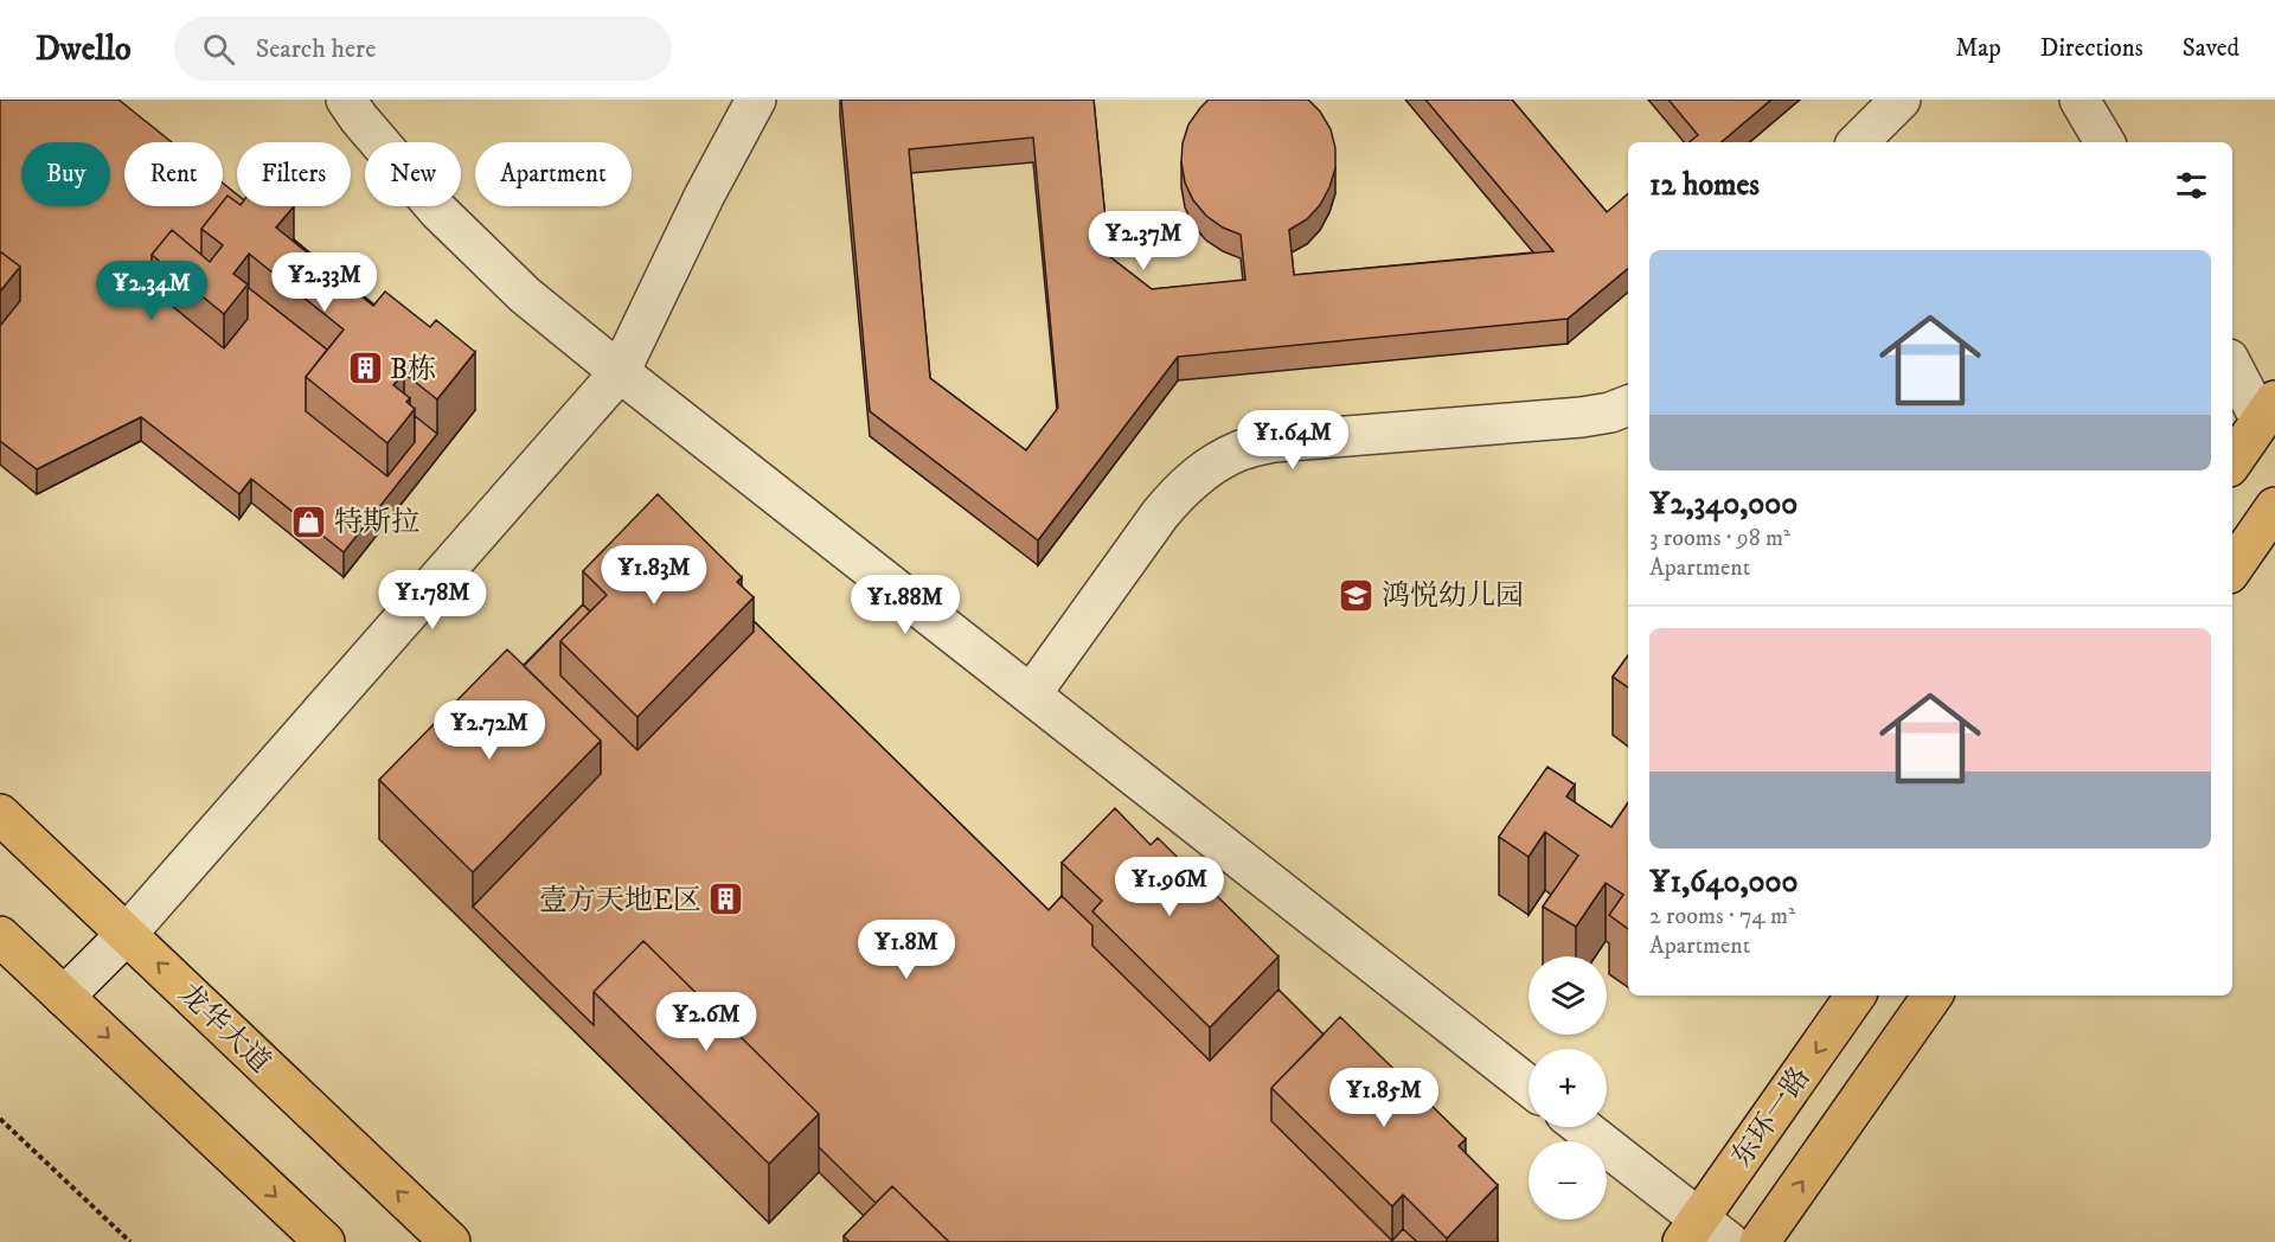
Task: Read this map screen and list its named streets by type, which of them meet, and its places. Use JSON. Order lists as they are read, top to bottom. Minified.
{"streets":{"main road":["龙华大道","东环一路"]},"places":{"building":["B栋","壹方天地E区"],"shop":["特斯拉"],"school or university":["鸿悦幼儿园"]},"page":{"header":"Dwello","search":"Search here","nav":["Map","Directions","Saved"],"chip":["Buy","Rent","Filters","New","Apartment"],"heading":"12 homes","price":["¥2.37M","¥2.33M","¥2.34M","¥1.64M","¥1.83M","¥1.78M","¥1.88M","¥2.72M","¥1.96M","¥1.8M","¥2.6M","¥1.85M"],"list":[{"name":"¥2,340,000","note":"3 rooms · 98 m² · Apartment"},{"name":"¥1,640,000","note":"2 rooms · 74 m² · Apartment"}],"map_buttons":["+","−"]}}
